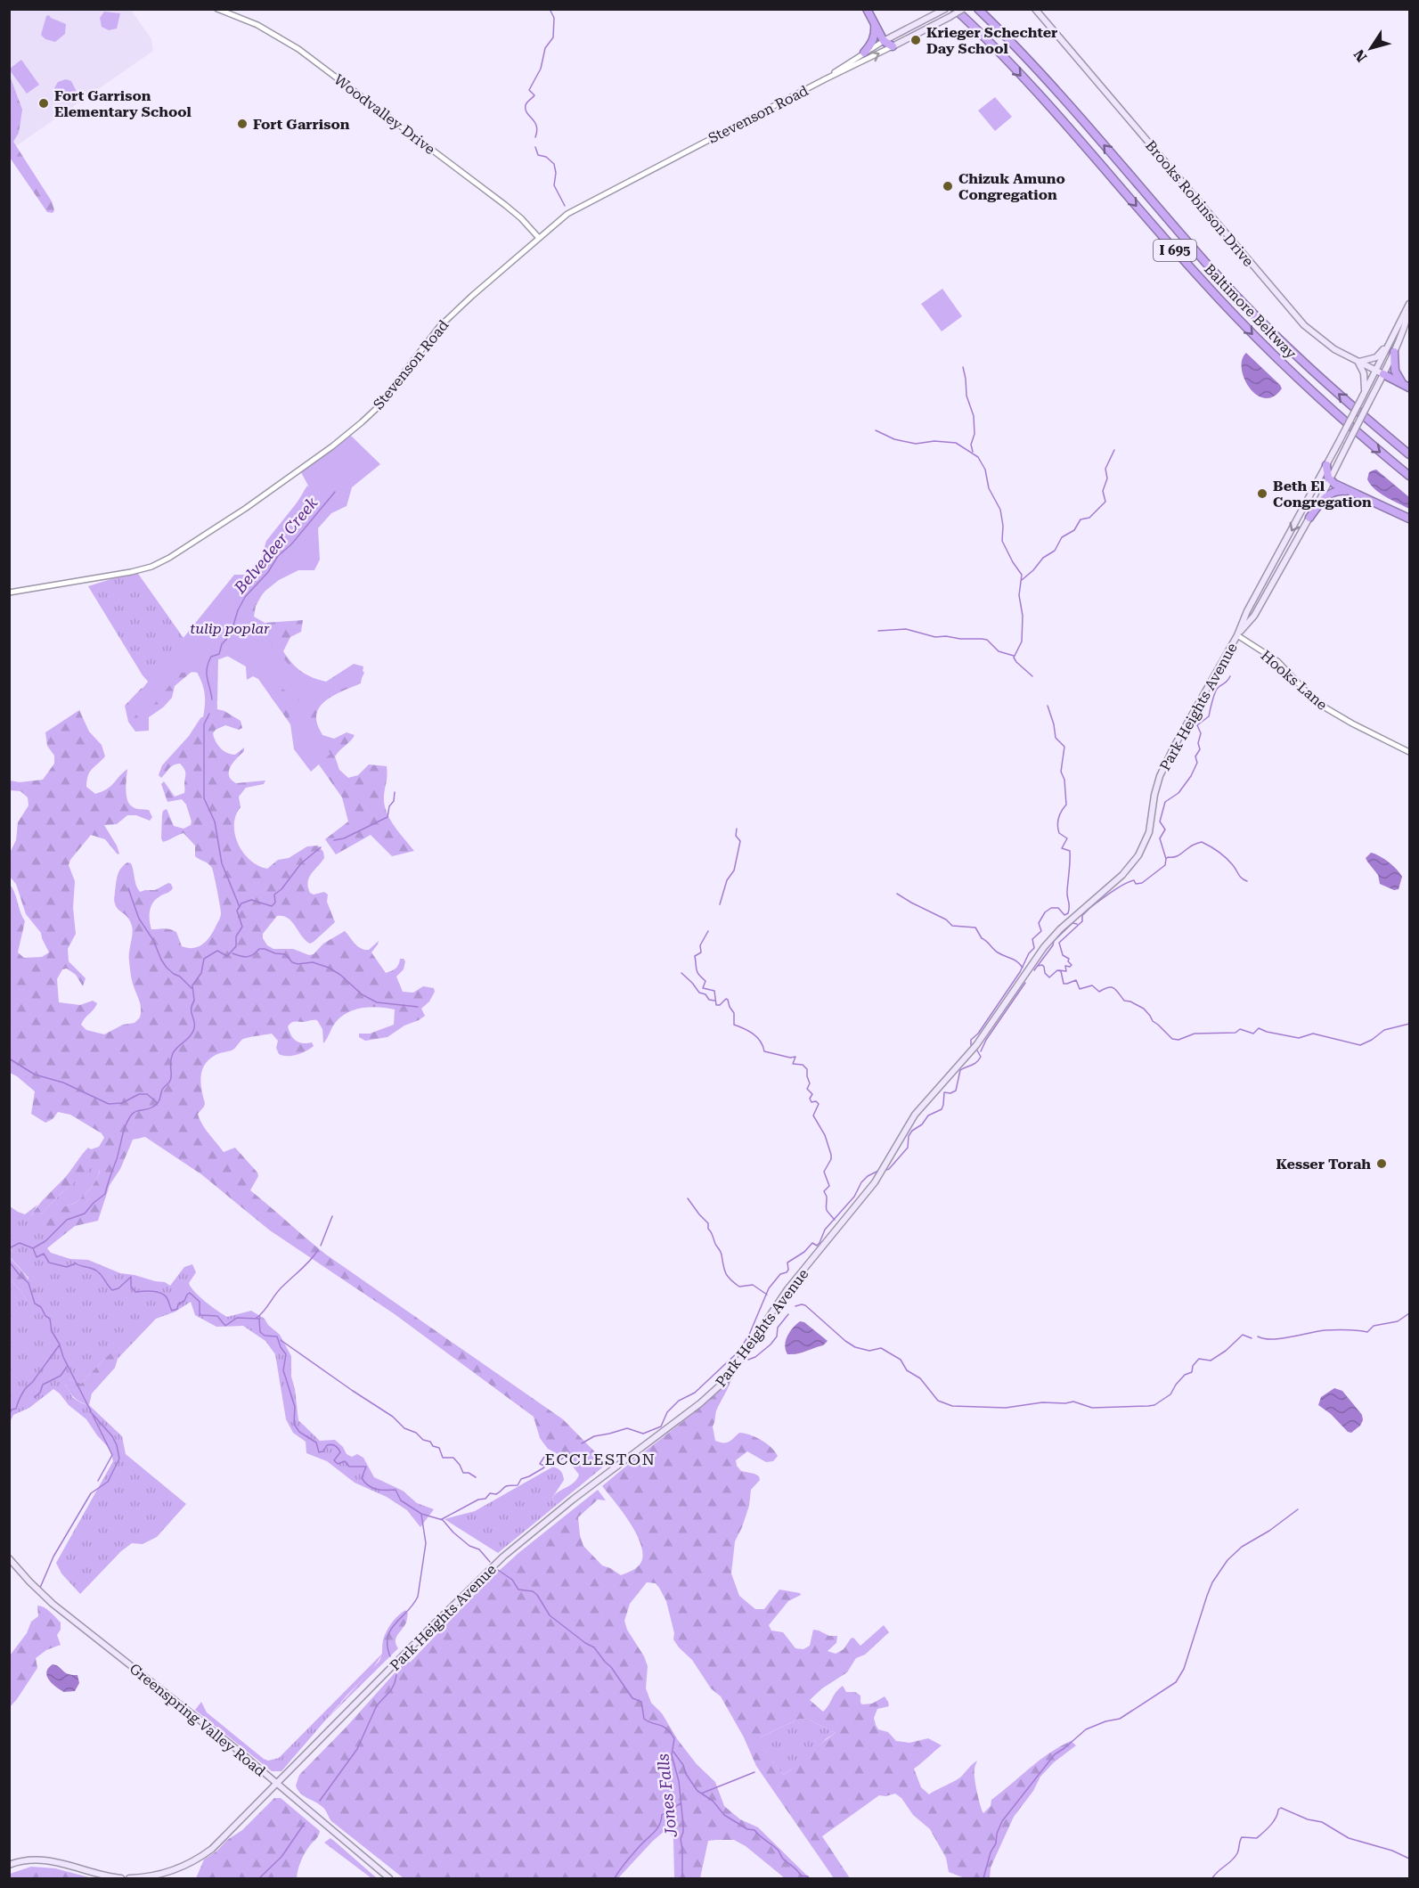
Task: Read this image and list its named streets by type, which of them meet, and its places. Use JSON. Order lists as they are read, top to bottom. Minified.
{"streets":{"highway":["I 695","Baltimore Beltway"],"main road":["Stevenson Road","Brooks Robinson Drive","Park Heights Avenue","Greenspring Valley Road"],"street":["Woodvalley Drive","Hooks Lane"]},"crossings":[["Woodvalley Drive","Stevenson Road"],["Brooks Robinson Drive","Park Heights Avenue"],["Hooks Lane","Park Heights Avenue"],["Park Heights Avenue","Greenspring Valley Road"]],"districts":["ECCLESTON"],"water":["Belvedeer Creek","Jones Falls"],"parks":["tulip poplar"],"places":["Krieger Schechter Day School","Fort Garrison Elementary School","Fort Garrison","Chizuk Amuno Congregation","Beth El Congregation","Kesser Torah"],"north":"bottom left"}
